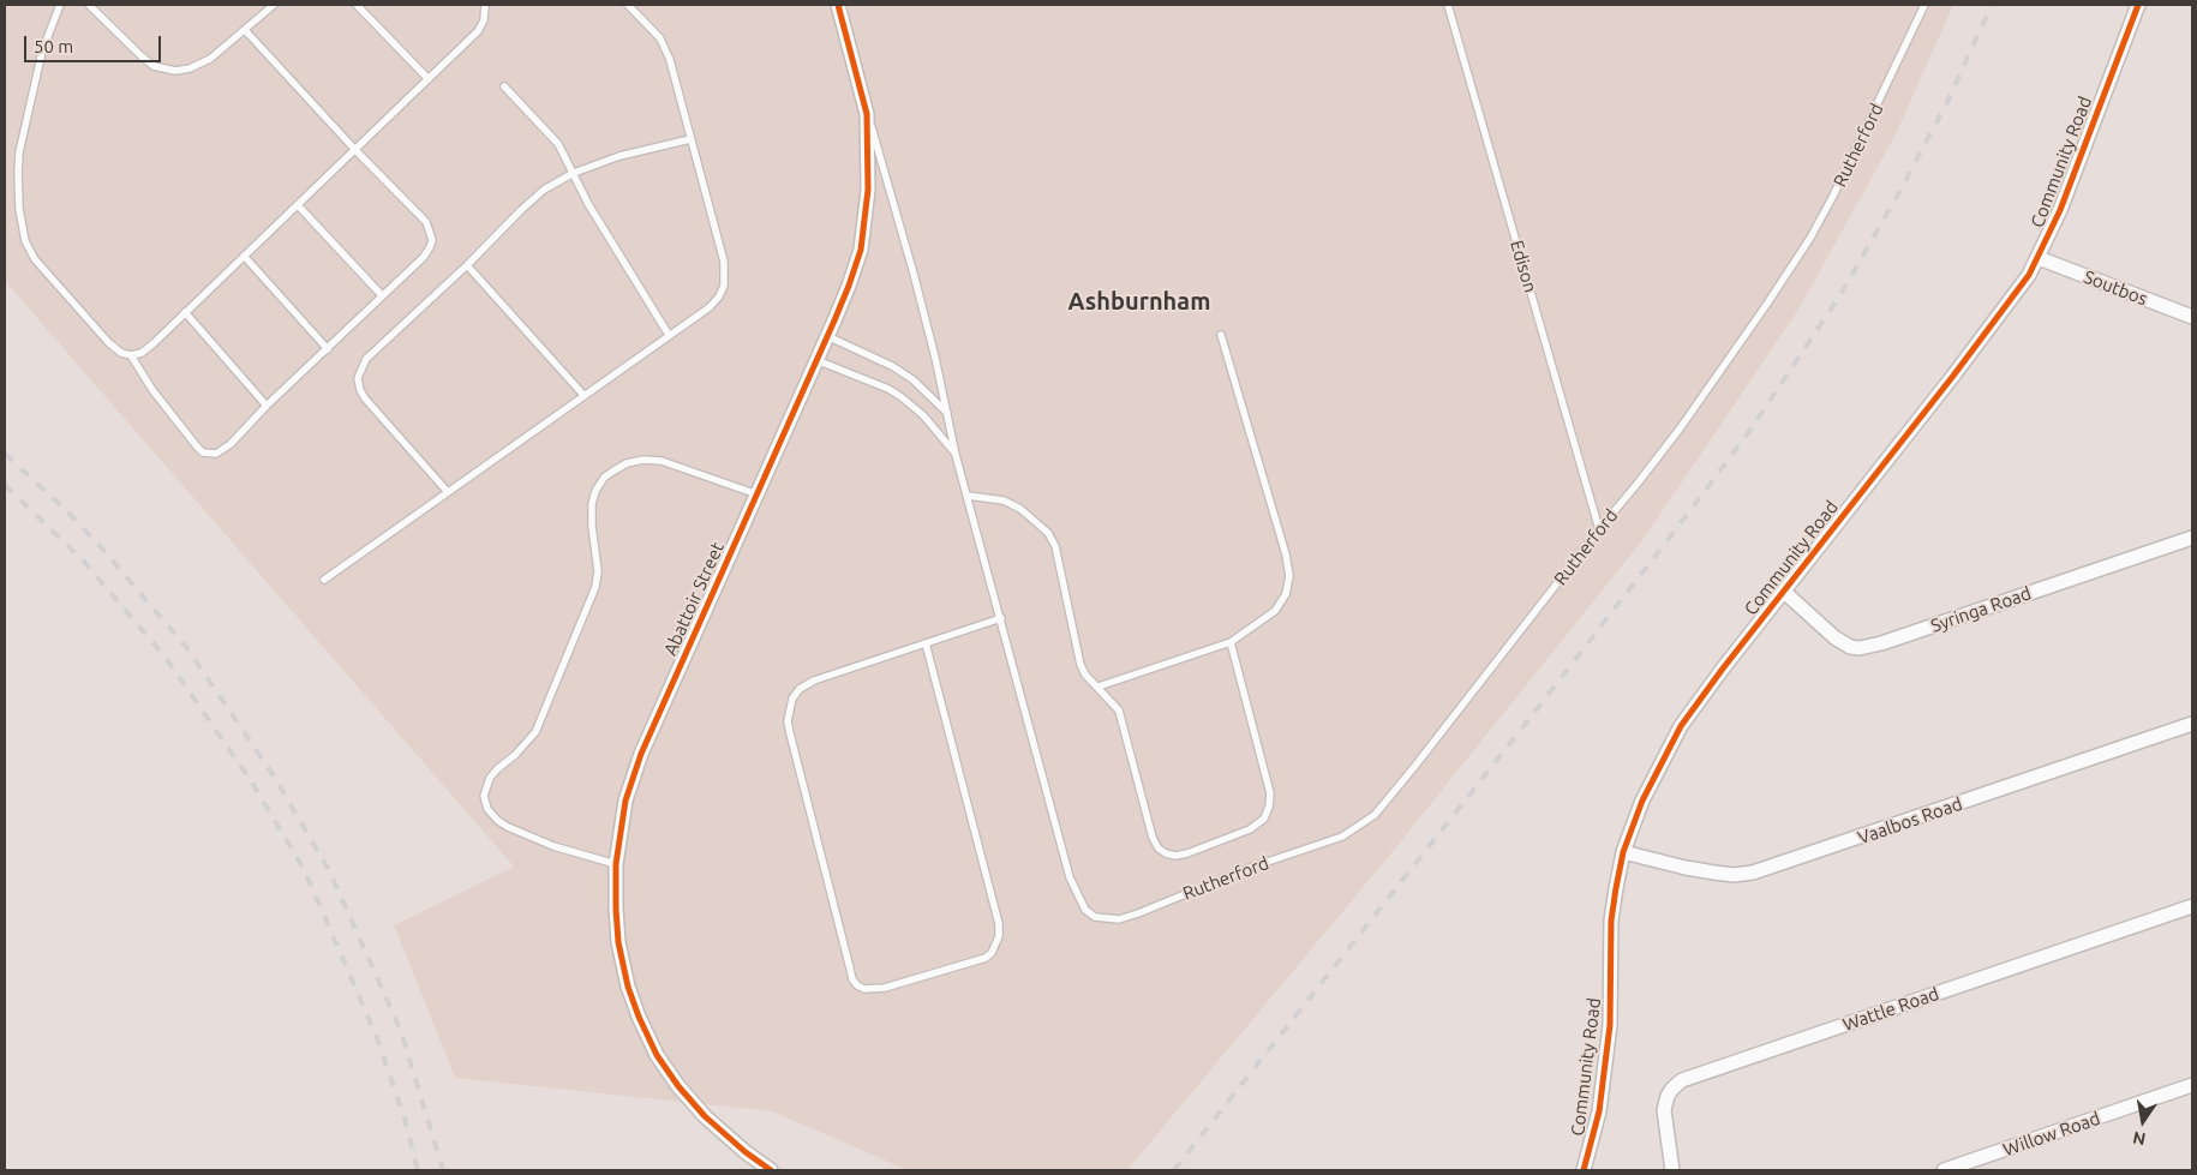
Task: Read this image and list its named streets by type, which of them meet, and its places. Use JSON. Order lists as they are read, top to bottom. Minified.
{"streets":{"street":["Community Road","Soutbos","Abattoir Street","Syringa Road","Vaalbos Road","Wattle Road","Willow Road"],"lane":["Rutherford","Edison"]},"crossings":[["Rutherford","Edison"],["Rutherford","Abattoir Street"],["Community Road","Soutbos"],["Community Road","Syringa Road"],["Community Road","Vaalbos Road"]],"districts":["Ashburnham"],"scale_bar":"50 m","north":"bottom"}
